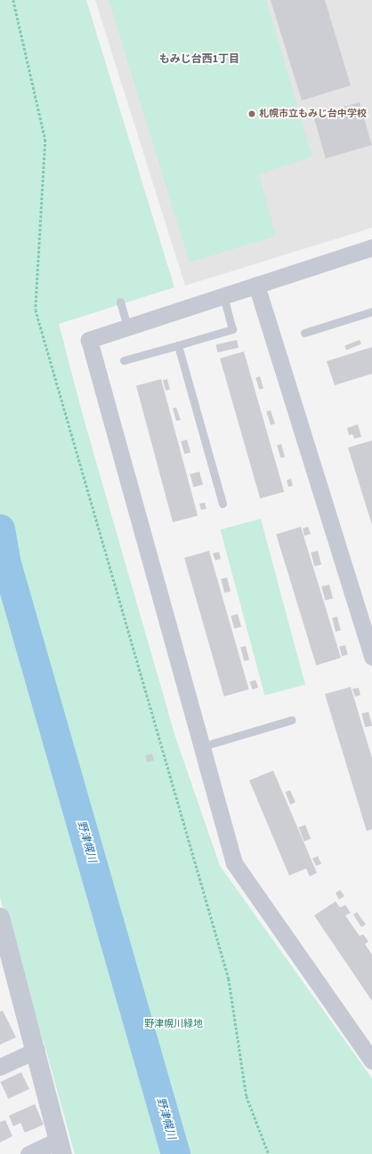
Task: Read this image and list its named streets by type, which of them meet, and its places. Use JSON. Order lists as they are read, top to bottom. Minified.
{"districts":["もみじ台西1丁目"],"water":["野津幌川"],"parks":["野津幌川緑地"],"places":["札幌市立もみじ台中学校"]}
